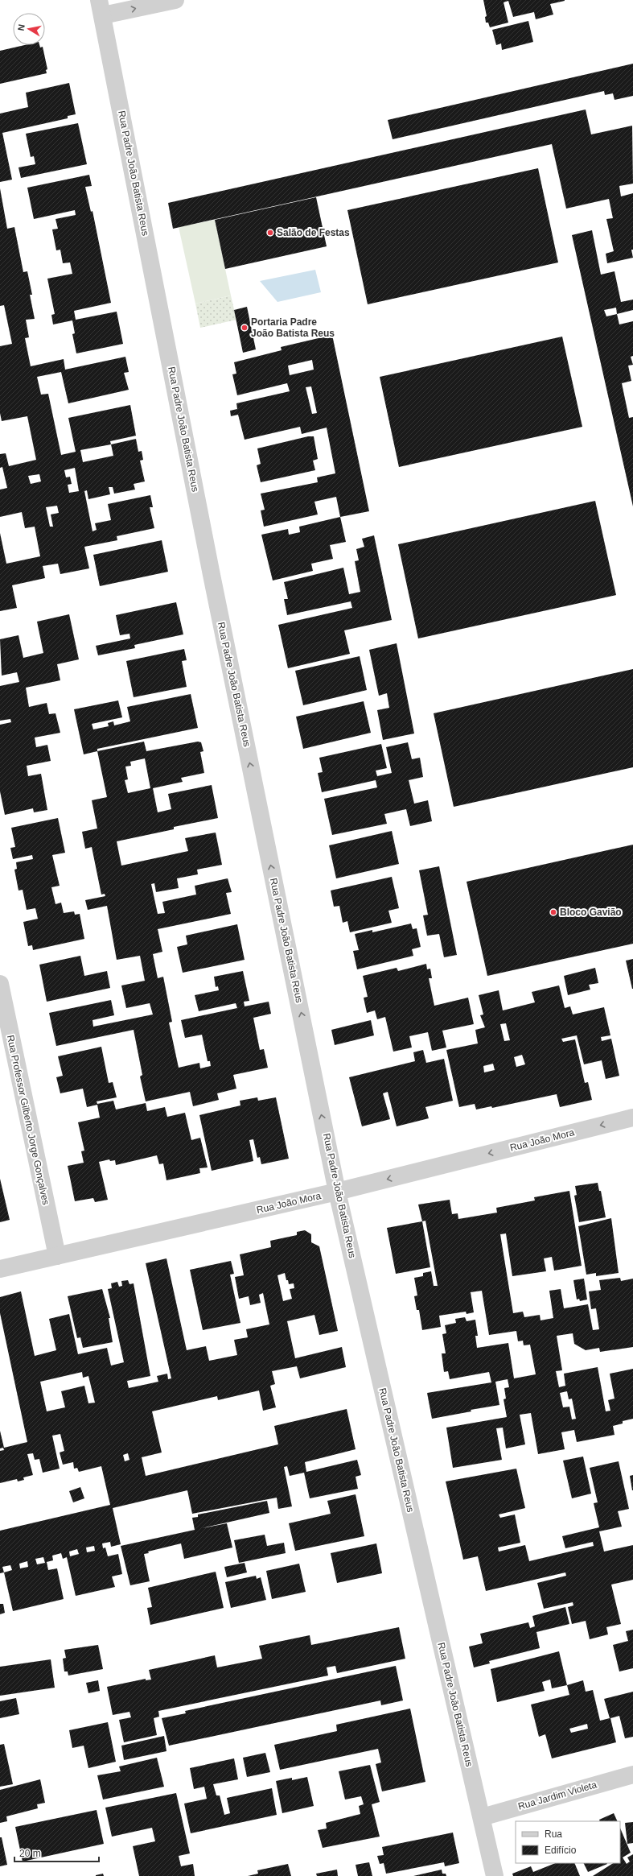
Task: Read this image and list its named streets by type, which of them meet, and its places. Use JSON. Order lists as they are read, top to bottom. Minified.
{"streets":{"street":["Rua Padre João Batista Reus","Rua Professor Gilberto Jorge Gonçalves","Rua João Mora","Rua Jardim Violeta"]},"crossings":[["Rua Padre João Batista Reus","Rua João Mora"],["Rua Padre João Batista Reus","Rua Jardim Violeta"],["Rua Professor Gilberto Jorge Gonçalves","Rua João Mora"]],"one_way":["Rua Padre João Batista Reus","Rua João Mora"],"places":["Salão de Festas","Portaria Padre João Batista Reus","Bloco Gavião"],"legend":["Rua","Edifício"],"scale_bar":"20 m","north":"left"}
